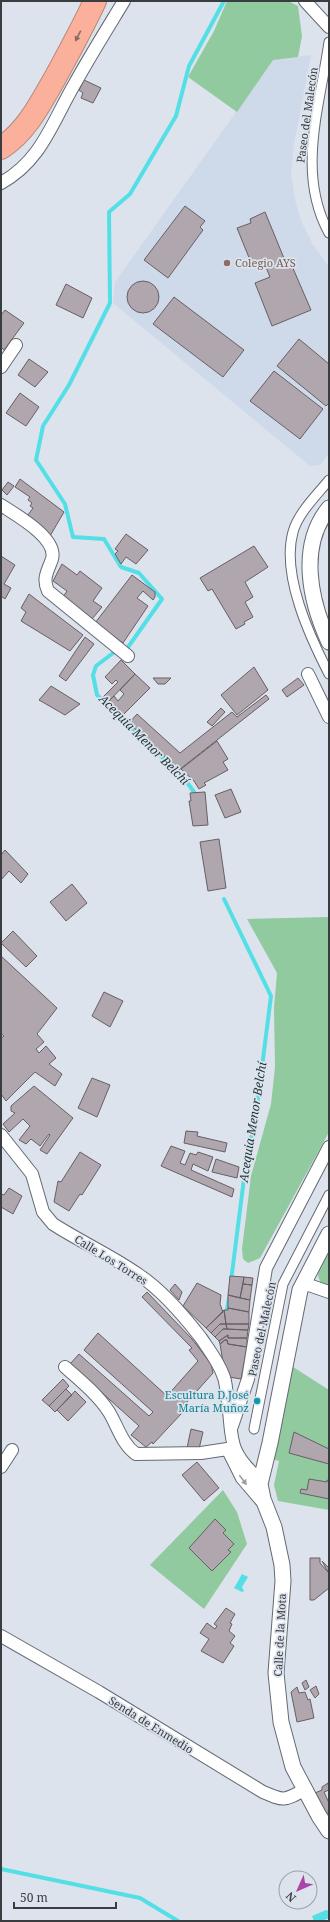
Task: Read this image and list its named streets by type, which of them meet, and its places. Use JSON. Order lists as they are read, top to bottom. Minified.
{"streets":{"street":["Paseo del Malecón","Calle Los Torres","Calle de la Mota","Senda de Enmedio"]},"crossings":[["Calle de la Mota","Senda de Enmedio"]],"water":["Acequia Menor Belchí"],"places":["Colegio AYS","Escultura D.José María Muñoz"],"scale_bar":"50 m","north":"bottom left"}
